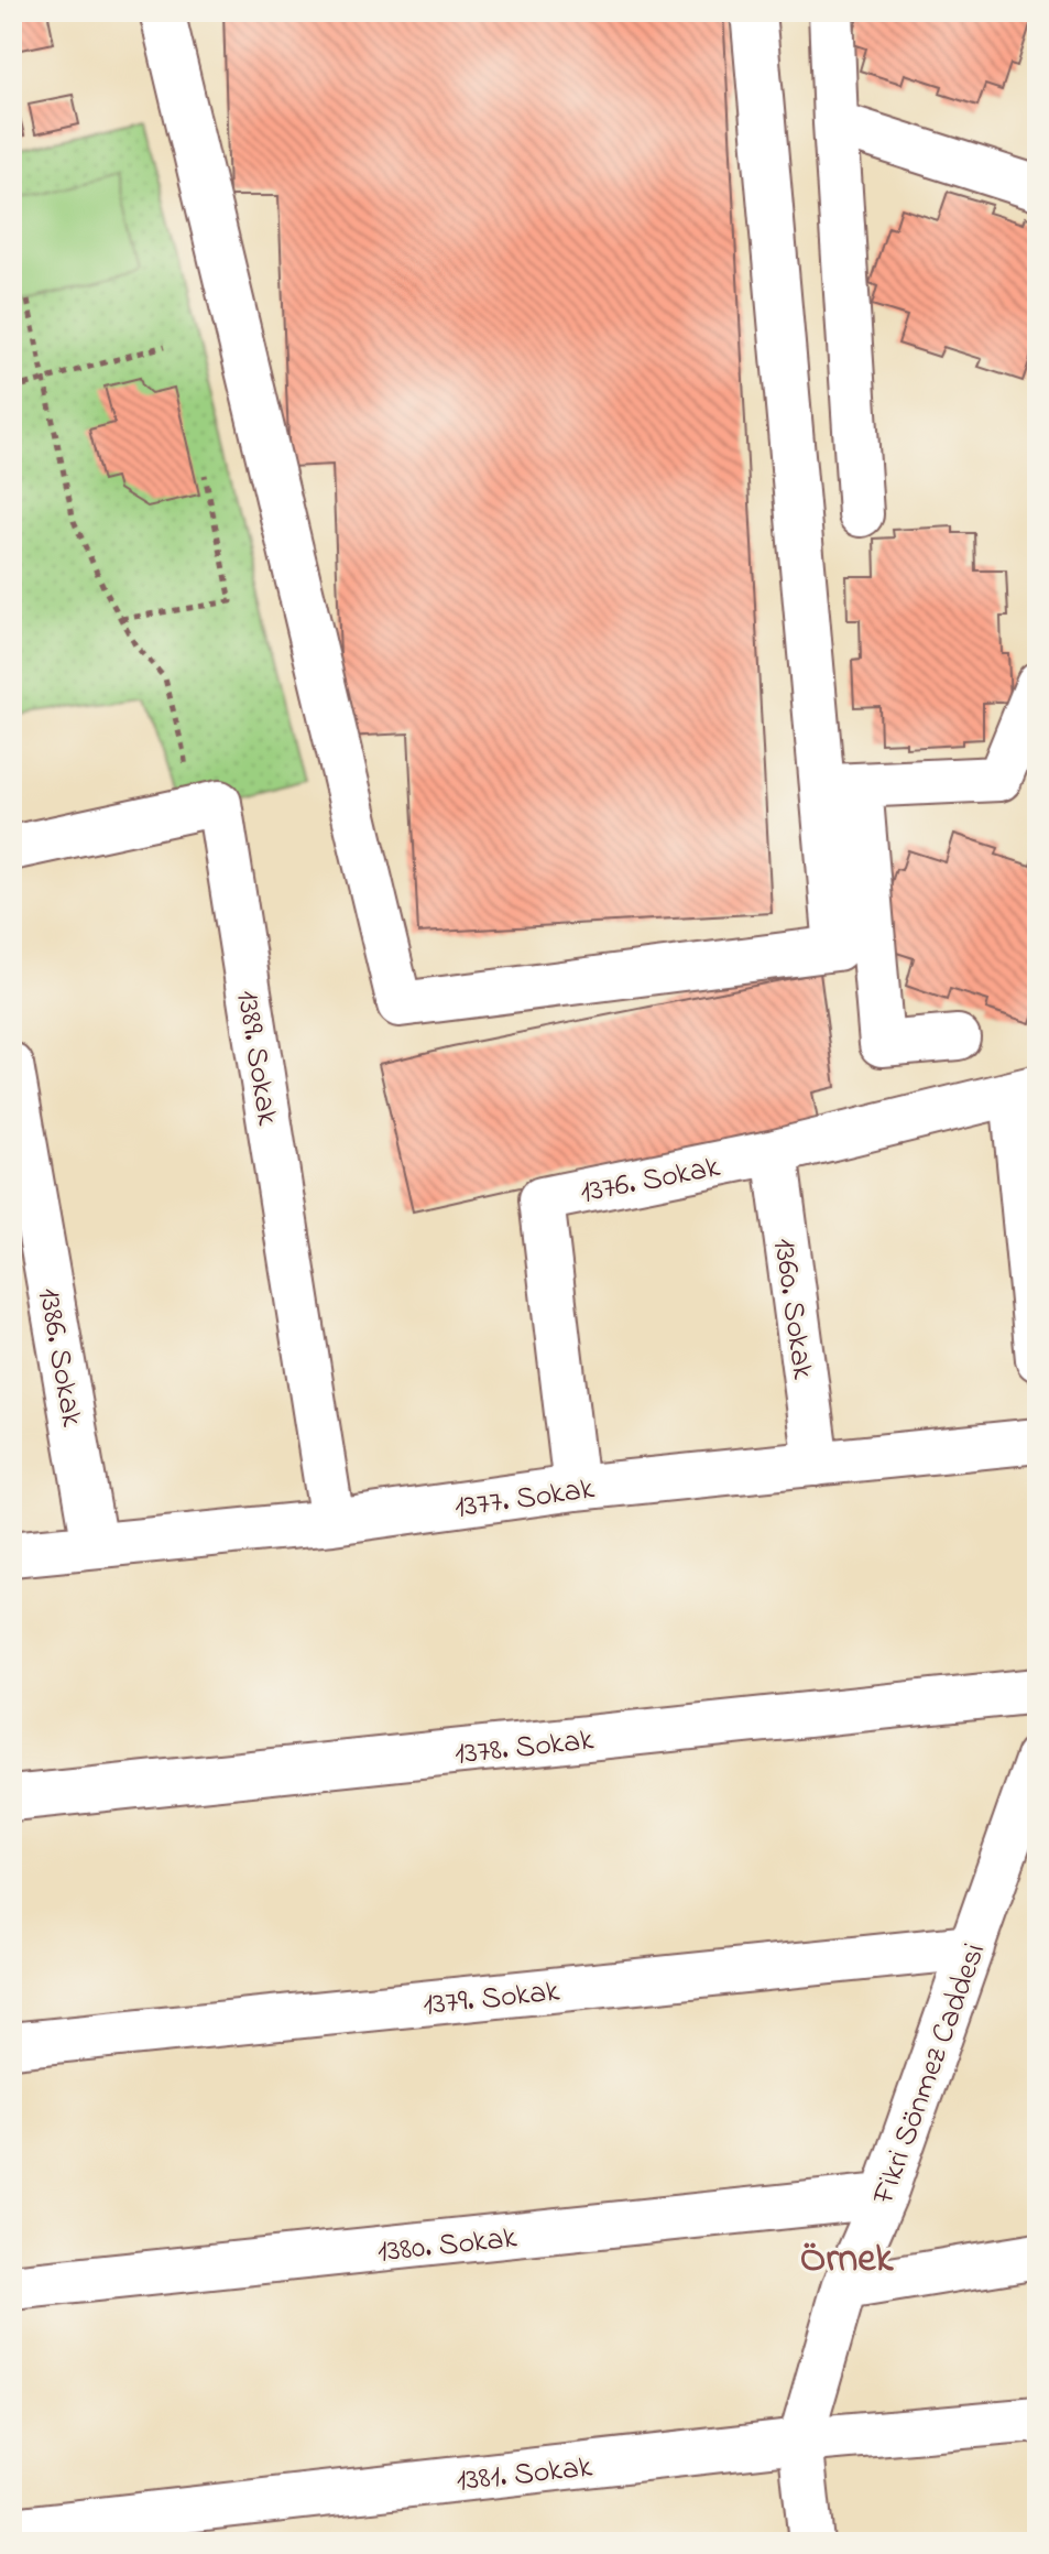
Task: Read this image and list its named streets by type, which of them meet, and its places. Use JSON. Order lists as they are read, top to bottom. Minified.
{"streets":{"street":["1389. Sokak","1376. Sokak","1360. Sokak","1386. Sokak","1377. Sokak","1378. Sokak","1379. Sokak","Fikri Sönmez Caddesi","1380. Sokak","1381. Sokak"]},"crossings":[["1389. Sokak","1377. Sokak"],["1376. Sokak","1360. Sokak"],["1376. Sokak","1377. Sokak"],["1360. Sokak","1377. Sokak"],["1386. Sokak","1377. Sokak"],["1379. Sokak","Fikri Sönmez Caddesi"],["Fikri Sönmez Caddesi","1380. Sokak"],["Fikri Sönmez Caddesi","1381. Sokak"]],"districts":["Örnek"]}
